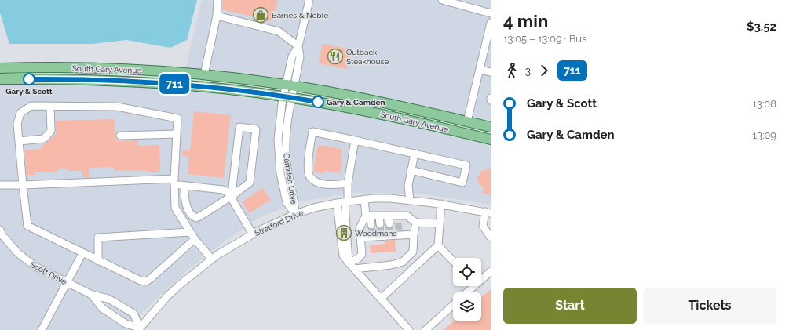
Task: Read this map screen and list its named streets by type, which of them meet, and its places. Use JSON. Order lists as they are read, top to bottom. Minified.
{"streets":{"main road":["South Gary Avenue"],"street":["Camden Drive","Stratford Drive","Scott Drive"]},"crossings":[["South Gary Avenue","Camden Drive"],["Camden Drive","Stratford Drive"],["Stratford Drive","Scott Drive"]],"places":{"shop":["Barnes & Noble"],"restaurant":["Outback Steakhouse"],"other":["Gary & Scott","Gary & Camden"],"building":["Woodmans"]},"lines":["bus line 711"],"page":{"on_map":"711","heading":["4 min","13:05 – 13:09 · Bus","$3.52"],"legs":["3","711"],"list":[{"name":"Gary & Scott","value":"13:08"},{"name":"Gary & Camden","value":"13:09"}],"buttons":["Start","Tickets"]}}
